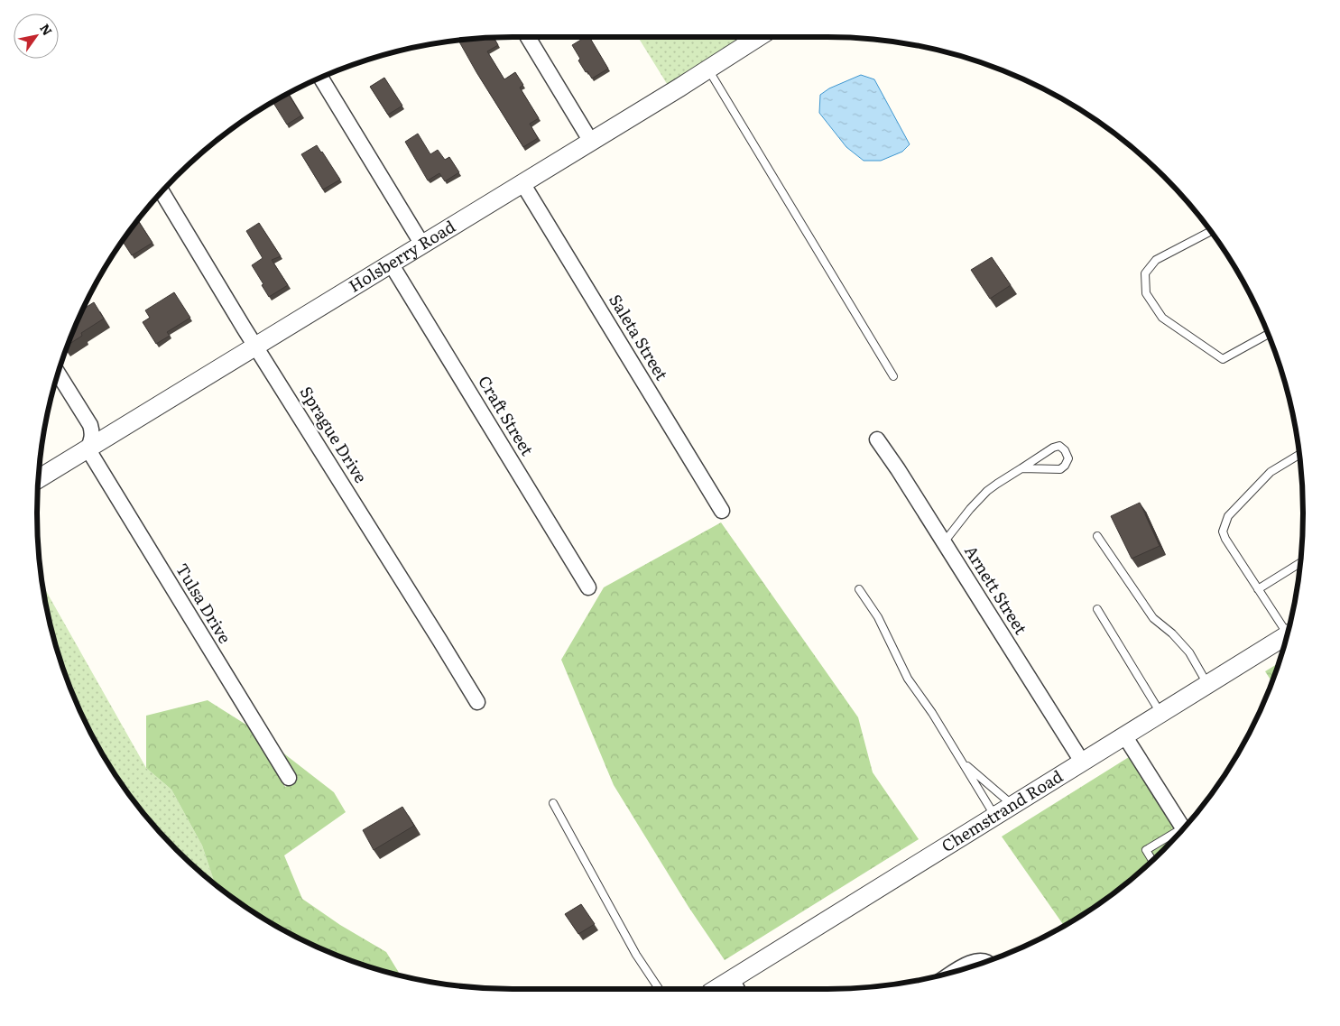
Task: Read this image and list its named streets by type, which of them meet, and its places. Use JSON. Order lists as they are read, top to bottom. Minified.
{"streets":{"street":["Holsberry Road","Saleta Street","Craft Street","Sprague Drive","Arnett Street","Tulsa Drive","Chemstrand Road"]},"crossings":[["Holsberry Road","Saleta Street"],["Holsberry Road","Craft Street"],["Holsberry Road","Sprague Drive"],["Holsberry Road","Tulsa Drive"],["Arnett Street","Chemstrand Road"]],"north":"top right"}
